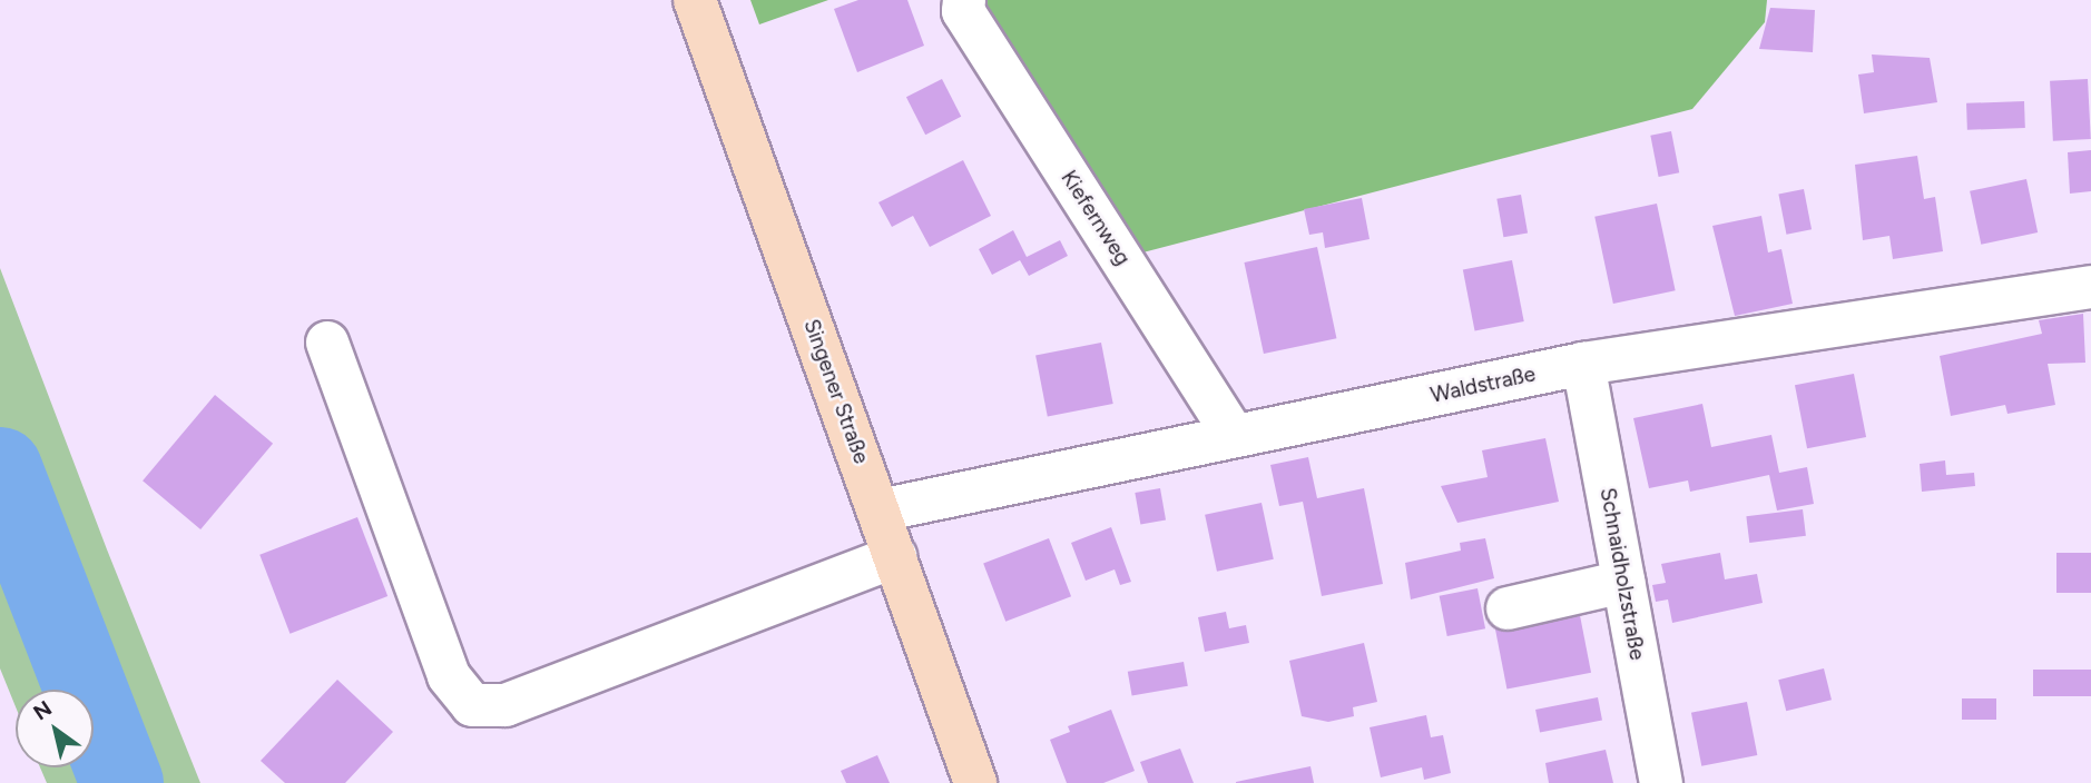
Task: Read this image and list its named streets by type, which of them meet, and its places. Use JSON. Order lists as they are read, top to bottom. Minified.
{"streets":{"main road":["Singener Straße"],"street":["Kiefernweg","Waldstraße","Schnaidholzstraße"]},"crossings":[["Kiefernweg","Waldstraße"],["Waldstraße","Singener Straße"],["Waldstraße","Schnaidholzstraße"]],"north":"top left"}
